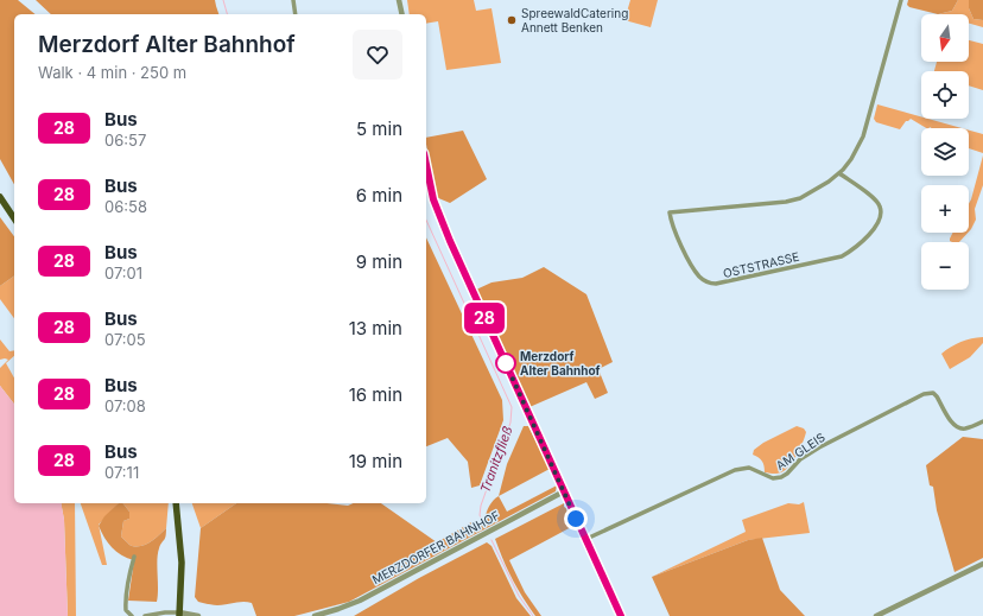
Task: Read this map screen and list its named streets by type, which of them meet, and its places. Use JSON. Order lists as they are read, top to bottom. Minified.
{"streets":{"street":["OSTSTRASSE","AM GLEIS","MERZDORFER BAHNHOF"]},"water":["Tranitzfließ"],"places":["SpreewaldCatering Annett Benken","Merzdorf Alter Bahnhof"],"lines":["bus line 28"],"north":"bottom","page":{"on_map":"28","map_buttons":["+","−"],"heading":["Merzdorf Alter Bahnhof","Walk · 4 min · 250 m"],"list":[{"mark":"28","name":"Bus","note":"06:57","value":"5 min"},{"mark":"28","name":"Bus","note":"06:58","value":"6 min"},{"mark":"28","name":"Bus","note":"07:01","value":"9 min"},{"mark":"28","name":"Bus","note":"07:05","value":"13 min"},{"mark":"28","name":"Bus","note":"07:08","value":"16 min"},{"mark":"28","name":"Bus","note":"07:11","value":"19 min"}]}}
